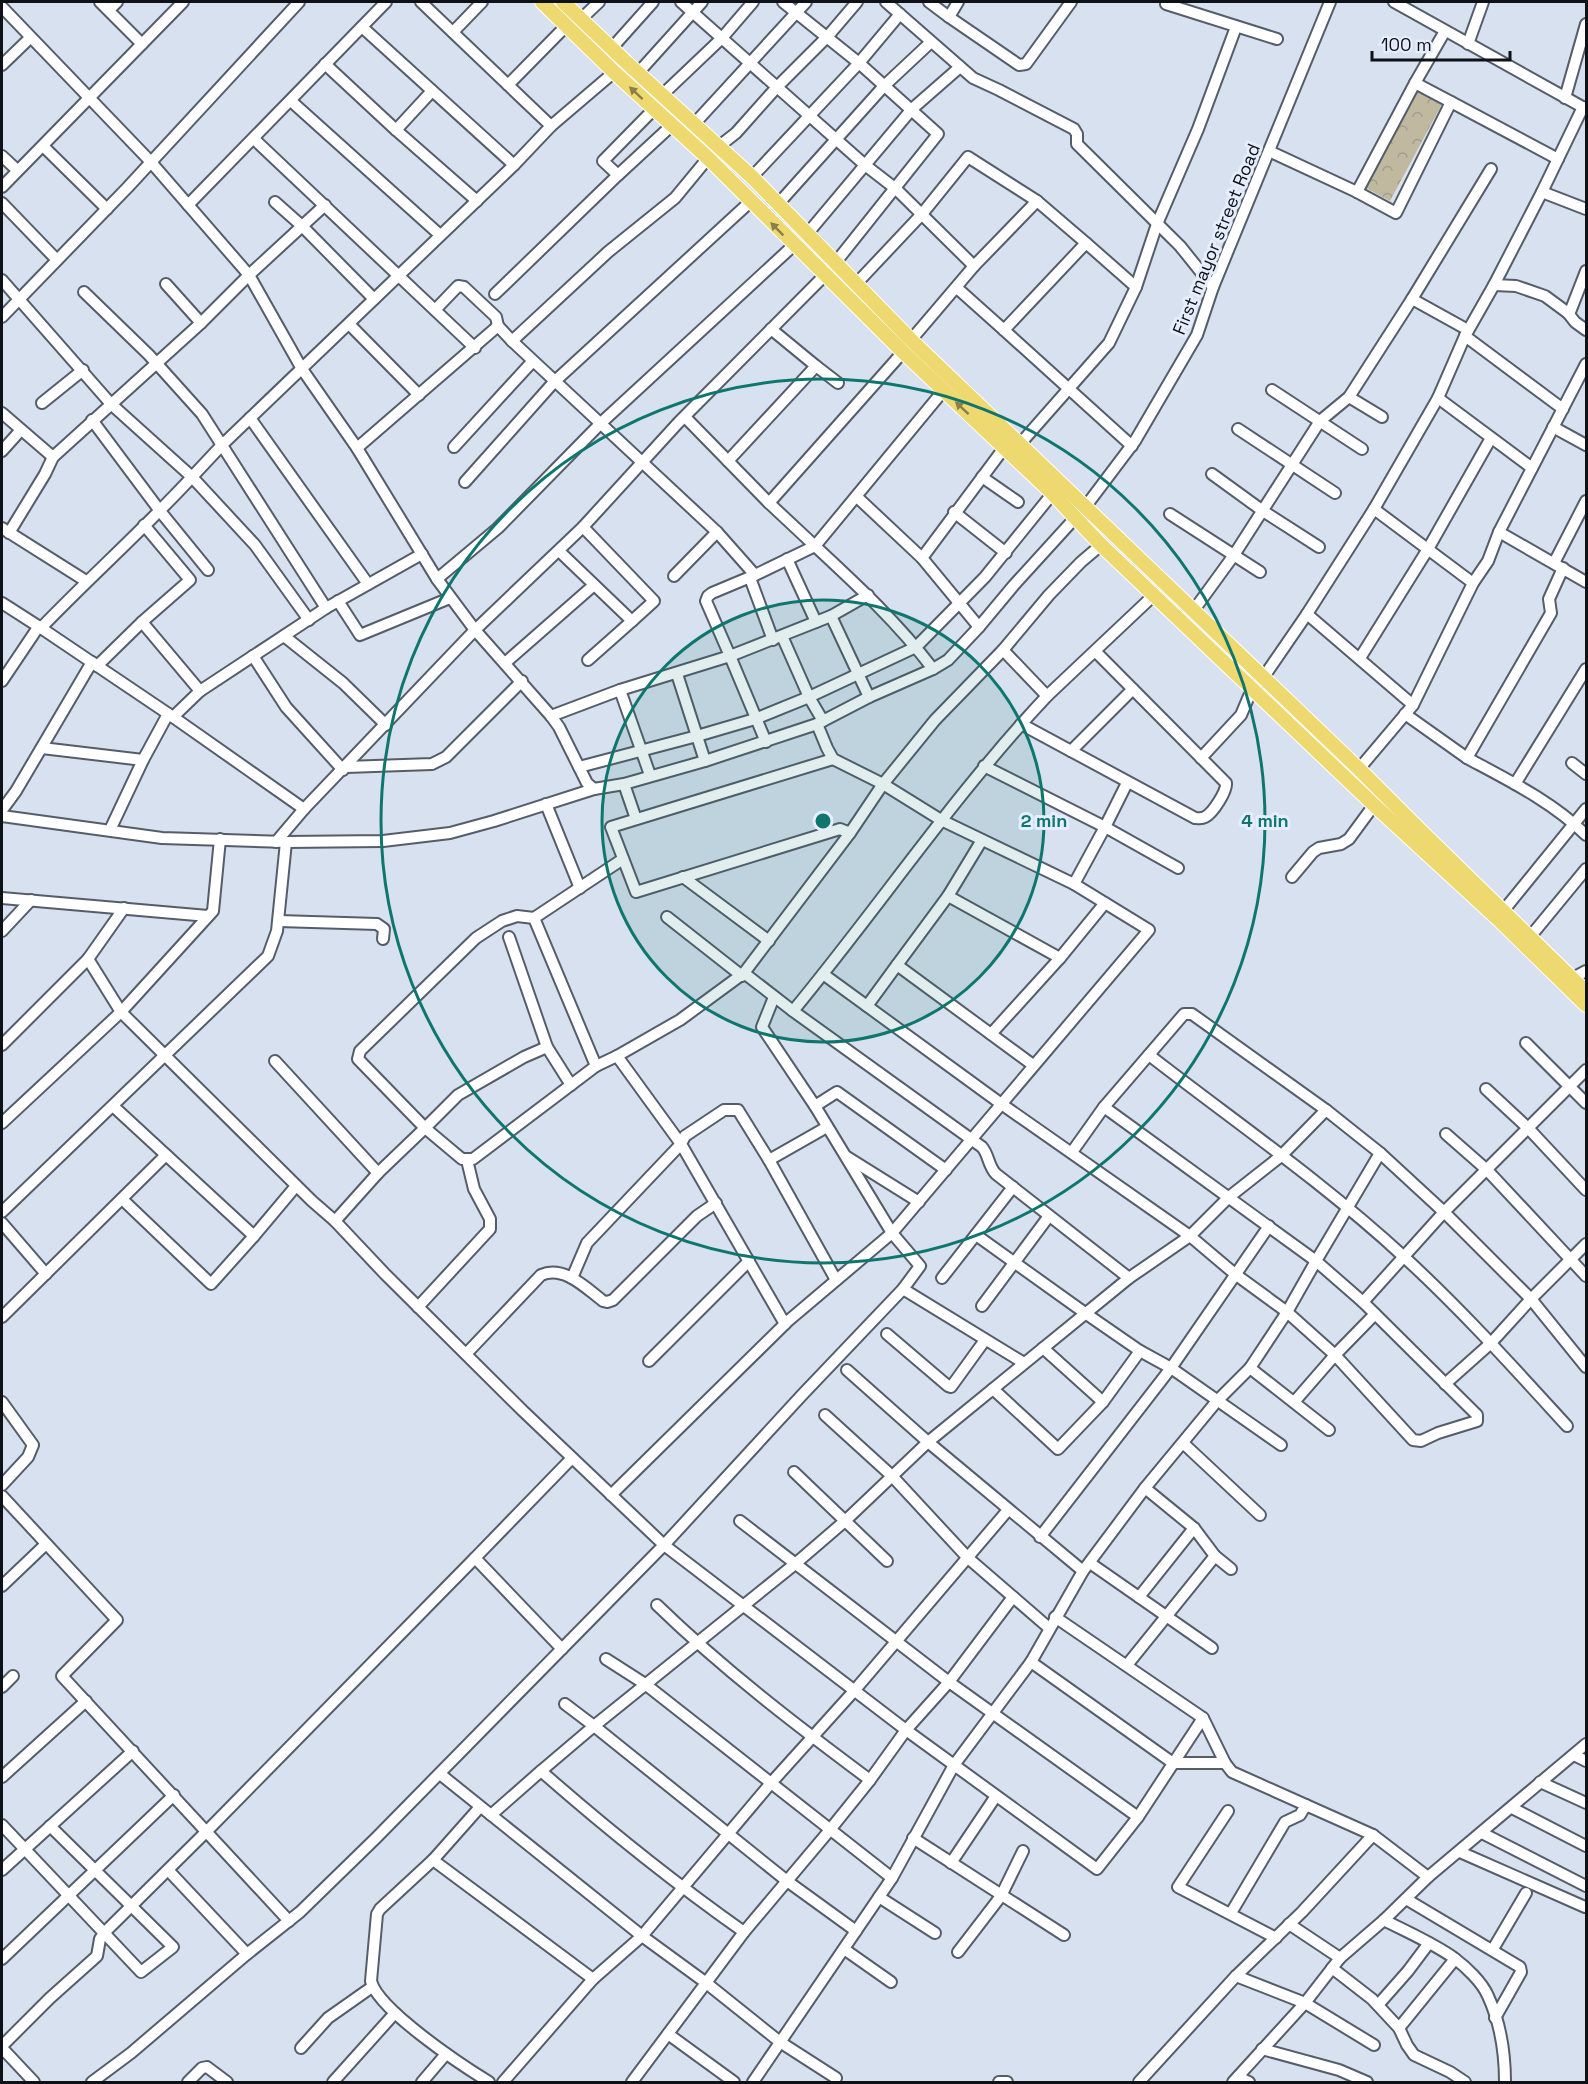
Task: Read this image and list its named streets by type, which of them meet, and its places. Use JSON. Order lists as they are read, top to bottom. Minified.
{"streets":{"street":["First mayor street Road"]},"scale_bar":"100 m","rings":["2 min","4 min"]}
